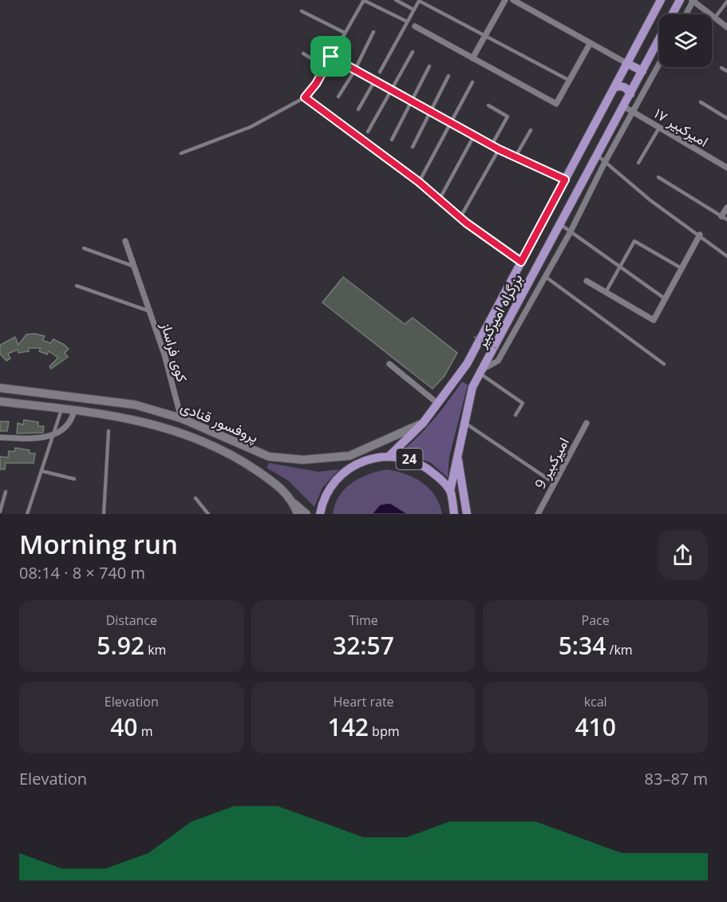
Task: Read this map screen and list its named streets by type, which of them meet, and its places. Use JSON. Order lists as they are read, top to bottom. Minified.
{"streets":{"main road":["بزرگراه امیرکبیر","پروفسور قنادی","24"],"street":["امیرکبیر ۱۷","کوی فراساز","امیرکبیر 9"]},"crossings":[["امیرکبیر ۱۷","بزرگراه امیرکبیر"],["بزرگراه امیرکبیر","پروفسور قنادی"],["بزرگراه امیرکبیر","24"],["کوی فراساز","پروفسور قنادی"]],"page":{"heading":["Morning run","08:14 · 8 × 740 m"],"stats":[["Distance","5.92 km"],["Time","32:57"],["Pace","5:34 /km"],["Elevation","40 m"],["Heart rate","142 bpm"],["kcal","410"]],"chart":["Elevation","83–87 m"]}}
